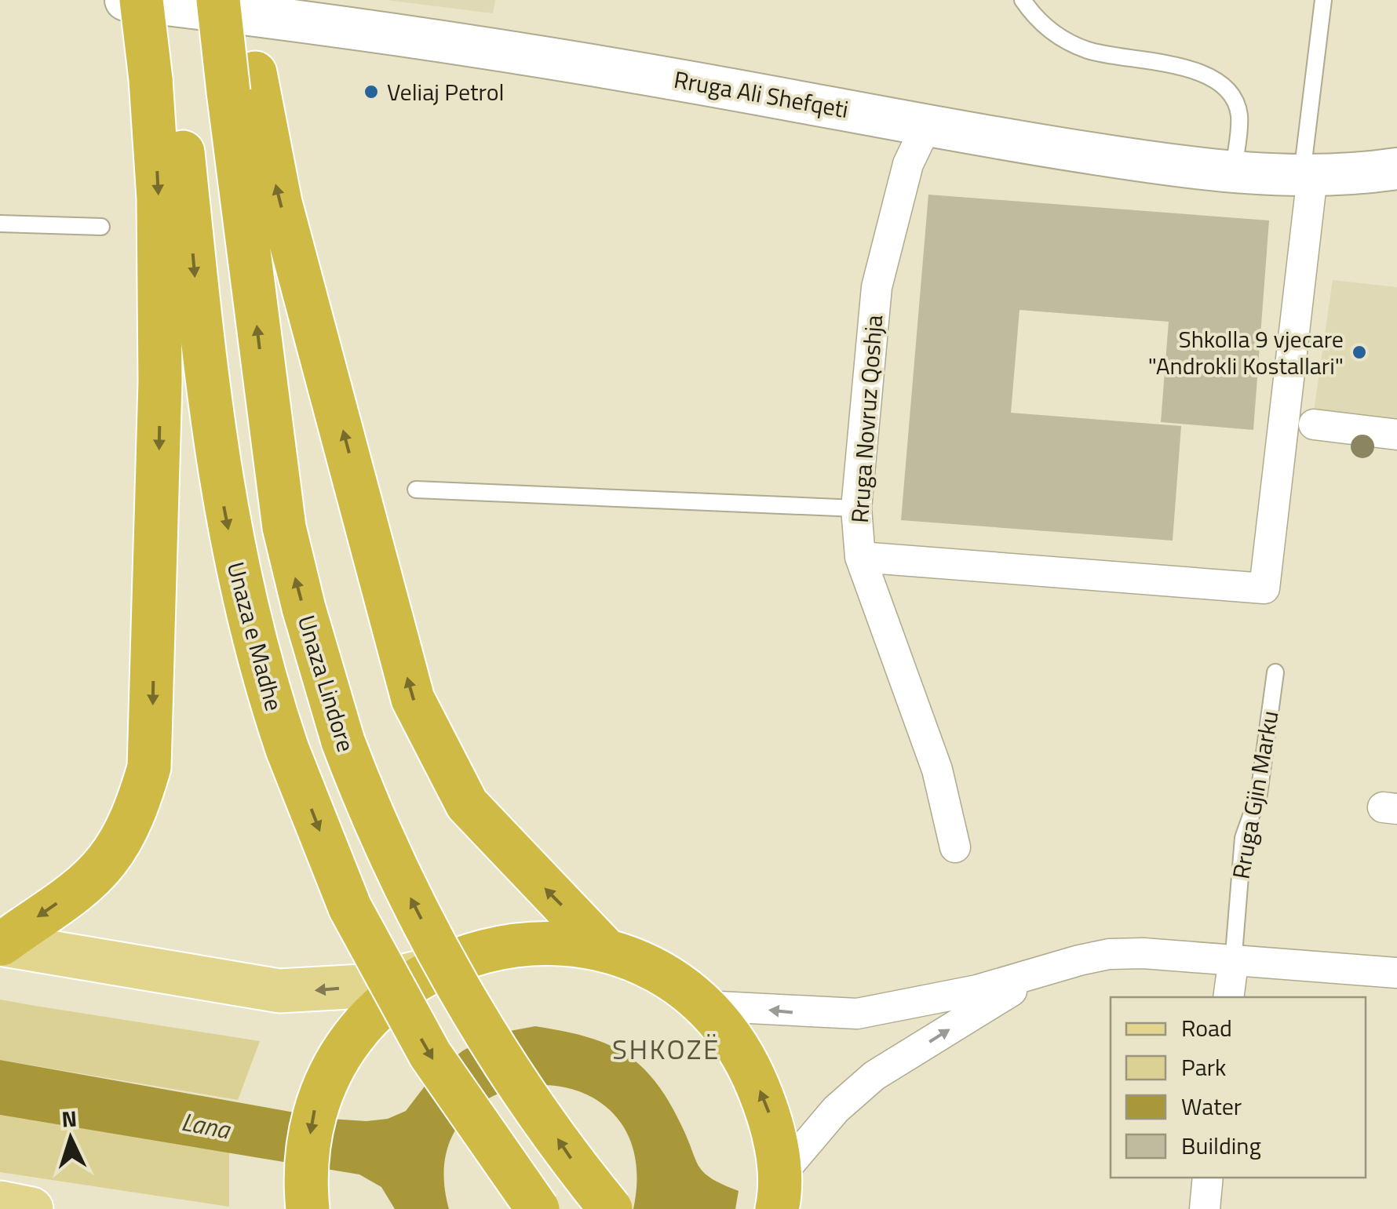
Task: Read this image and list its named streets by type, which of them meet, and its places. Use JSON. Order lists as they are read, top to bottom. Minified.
{"streets":{"highway":["Unaza e Madhe","Unaza Lindore"],"main road":["Rruga Ali Shefqeti"],"street":["Rruga Novruz Qoshja"],"lane":["Rruga Gjin Marku"]},"crossings":[["Rruga Ali Shefqeti","Rruga Novruz Qoshja"]],"districts":["SHKOZË"],"water":["Lana"],"places":["Veliaj Petrol","Shkolla 9 vjecare \"Androkli Kostallari\""],"legend":["Road","Park","Water","Building"],"north":"top"}
